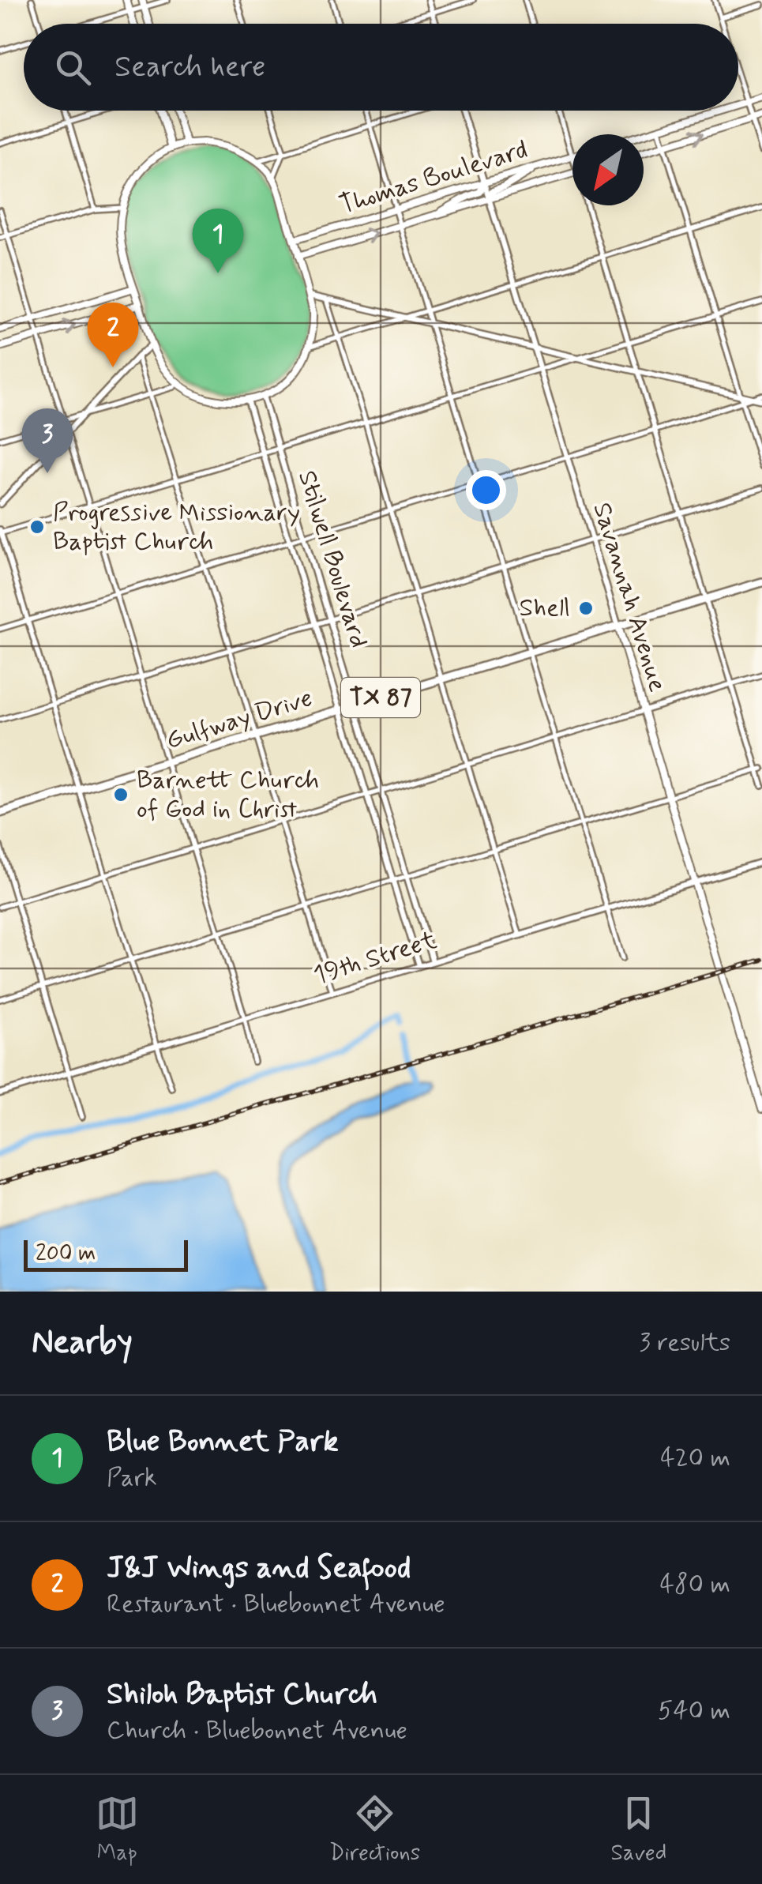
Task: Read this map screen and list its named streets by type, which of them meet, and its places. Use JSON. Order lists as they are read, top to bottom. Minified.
{"streets":{"main road":["Thomas Boulevard","Savannah Avenue","TX 87","Gulfway Drive"],"street":["Stilwell Boulevard","19th Street"]},"crossings":[["Thomas Boulevard","Stilwell Boulevard"],["Thomas Boulevard","Savannah Avenue"],["Stilwell Boulevard","Gulfway Drive"],["Stilwell Boulevard","19th Street"],["Savannah Avenue","Gulfway Drive"],["Savannah Avenue","19th Street"]],"places":["Progressive Missionary Baptist Church","Shell","Barnett Church of God in Christ"],"scale_bar":"200 m","north":"bottom left","page":{"search":"Search here","pins":["1","2","3"],"scale":"200 m","heading":["Nearby","3 results"],"list":[{"mark":"1","name":"Blue Bonnet Park","note":"Park","value":"420 m"},{"mark":"2","name":"J&J Wings and Seafood","note":"Restaurant · Bluebonnet Avenue","value":"480 m"},{"mark":"3","name":"Shiloh Baptist Church","note":"Church · Bluebonnet Avenue","value":"540 m"}],"nav":["Map","Directions","Saved"]}}
